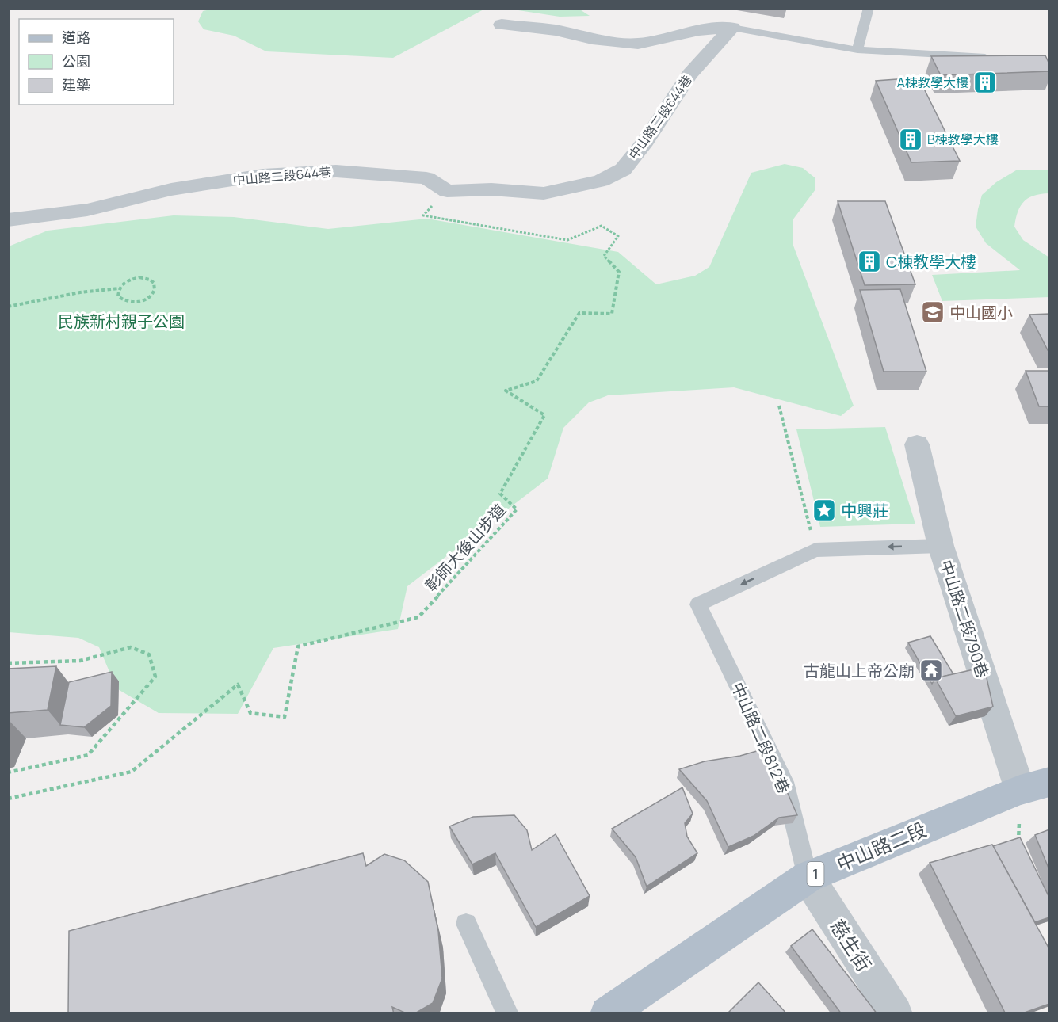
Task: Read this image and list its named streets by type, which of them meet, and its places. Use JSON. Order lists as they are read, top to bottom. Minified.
{"streets":{"main road":["中山路二段","1"],"street":["中山路二段644巷","中山路二段790巷","慈生街"],"lane":["中山路二段812巷"],"path":["彰師大後山步道"]},"crossings":[["中山路二段644巷","彰師大後山步道"],["中山路二段790巷","中山路二段"],["中山路二段812巷","中山路二段"],["中山路二段812巷","慈生街"],["中山路二段","慈生街"]],"parks":["民族新村親子公園"],"places":{"building":["A棟教學大樓","B棟教學大樓","C棟教學大樓"],"school or university":["中山國小"],"place":["中興莊"],"temple":["古龍山上帝公廟"]},"legend":["道路","公園","建築"]}
